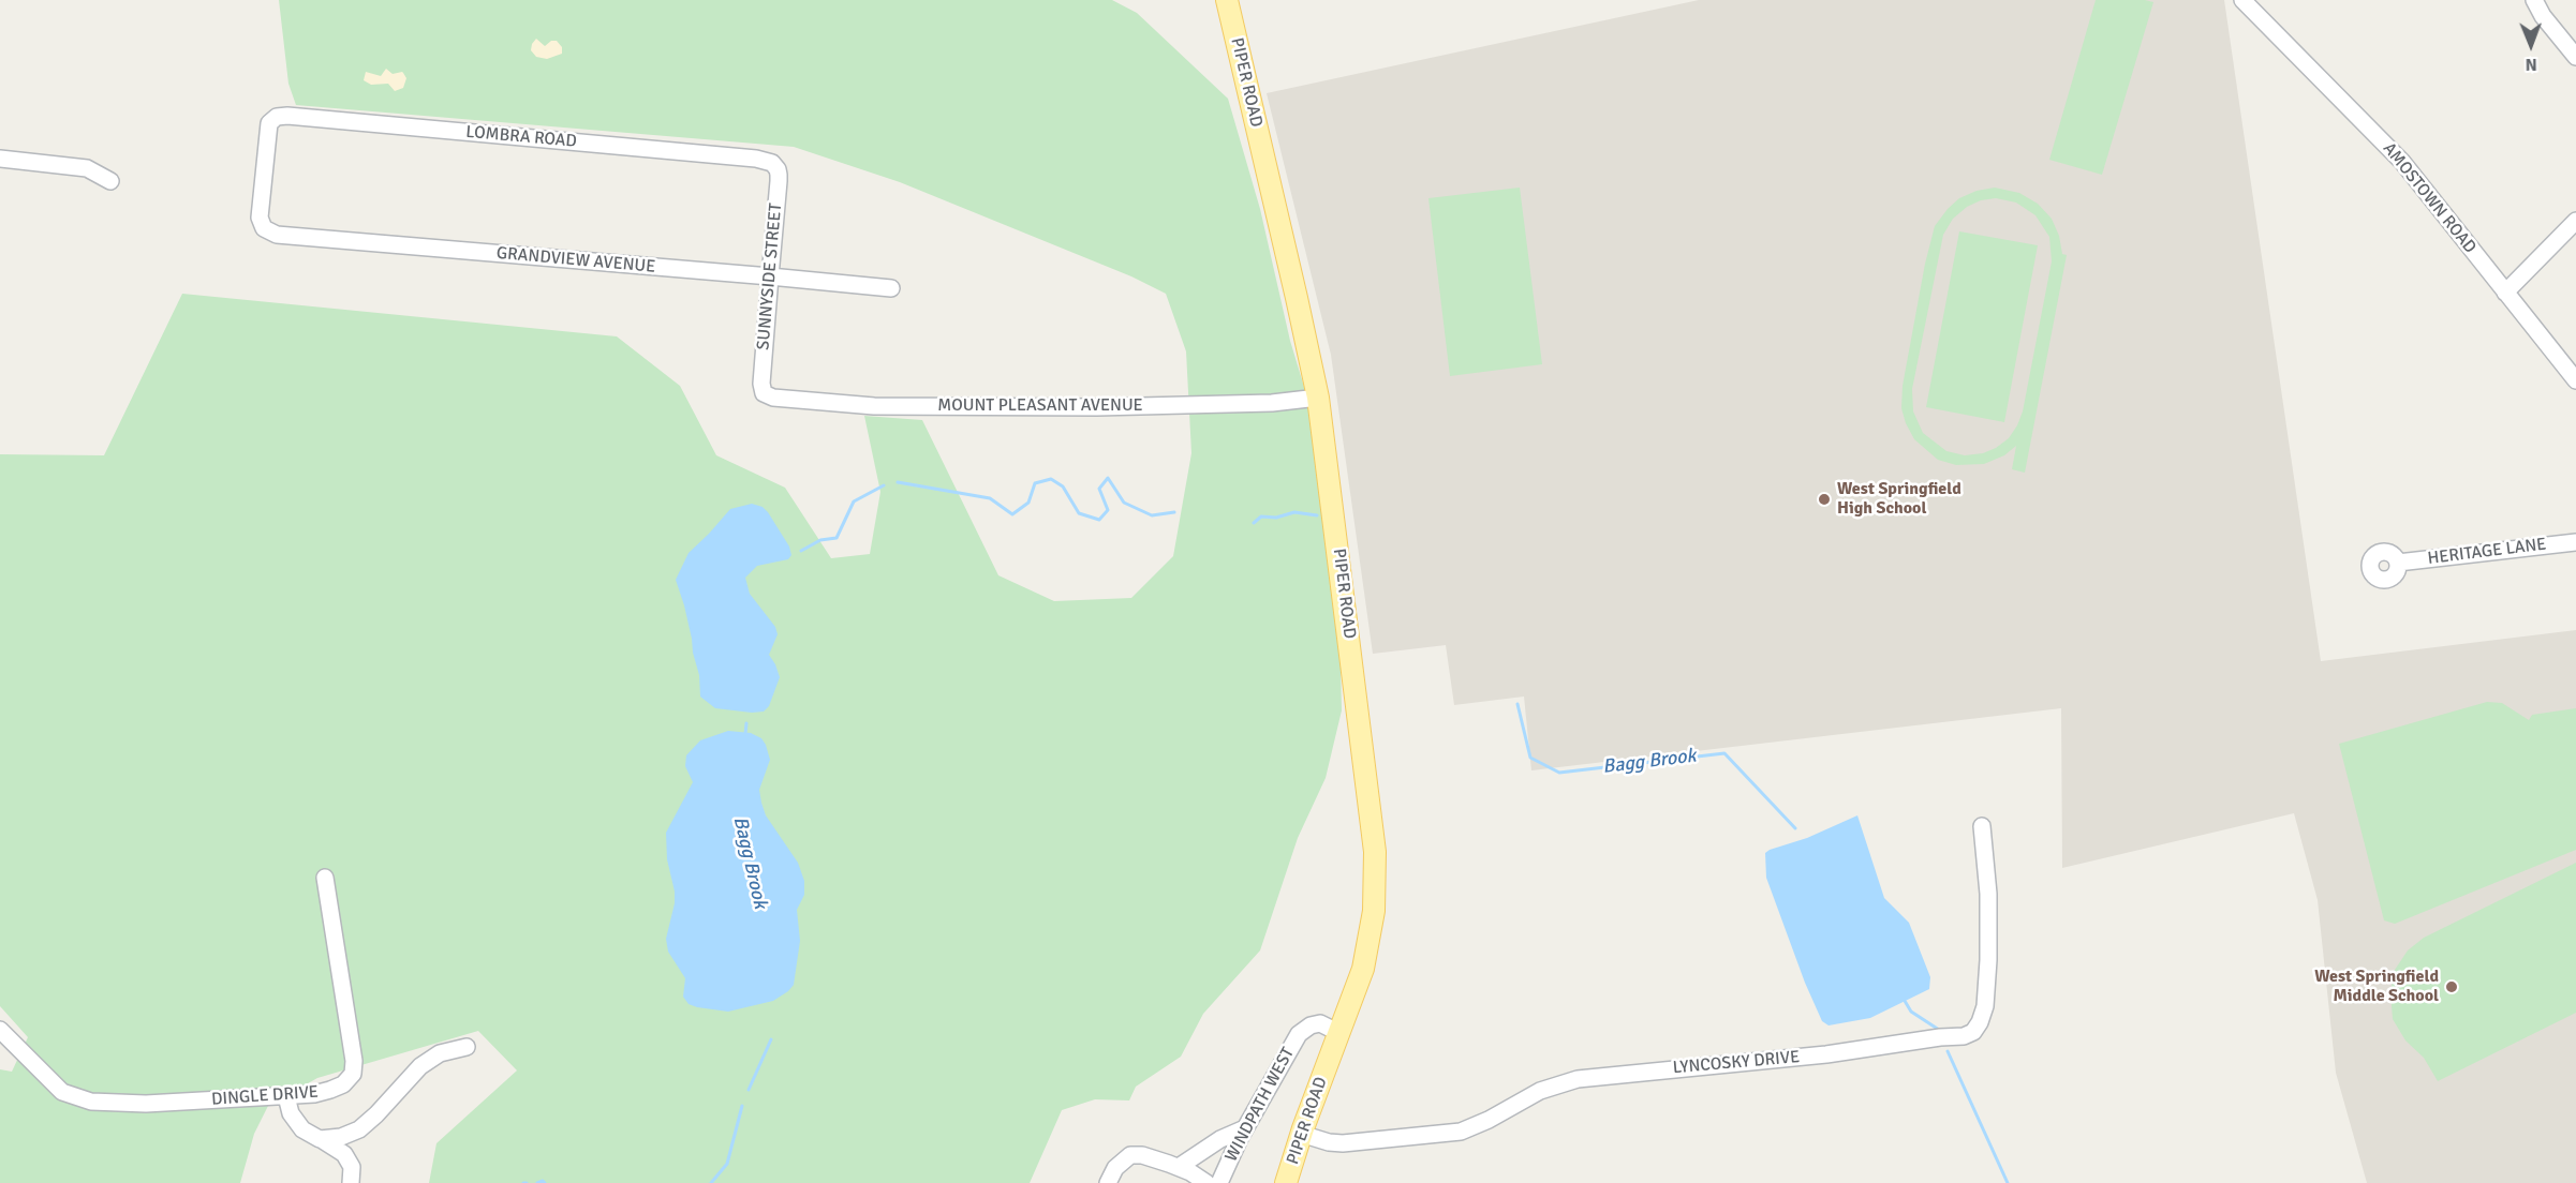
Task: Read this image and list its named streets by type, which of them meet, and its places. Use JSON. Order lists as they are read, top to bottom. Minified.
{"streets":{"main road":["PIPER ROAD"],"street":["LOMBRA ROAD","AMOSTOWN ROAD","GRANDVIEW AVENUE","SUNNYSIDE STREET","MOUNT PLEASANT AVENUE","HERITAGE LANE","LYNCOSKY DRIVE","DINGLE DRIVE","WINDPATH WEST"]},"crossings":[["PIPER ROAD","MOUNT PLEASANT AVENUE"],["PIPER ROAD","LYNCOSKY DRIVE"],["PIPER ROAD","WINDPATH WEST"],["LOMBRA ROAD","GRANDVIEW AVENUE"],["LOMBRA ROAD","SUNNYSIDE STREET"],["GRANDVIEW AVENUE","SUNNYSIDE STREET"],["SUNNYSIDE STREET","MOUNT PLEASANT AVENUE"]],"water":["Bagg Brook"],"places":["West Springfield High School","West Springfield Middle School"],"north":"bottom"}
